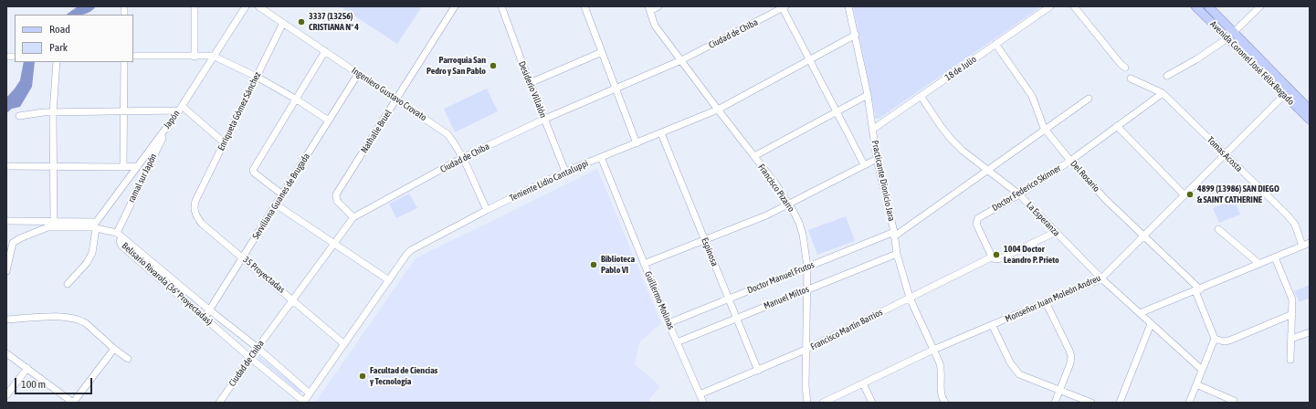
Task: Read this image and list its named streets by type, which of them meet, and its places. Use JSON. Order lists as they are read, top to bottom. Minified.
{"streets":{"main road":["Avenida Coronel José Félix Bogado"],"street":["Ciudad de Chiba","18 de Julio","Desiderio Villalón","Ingeniero Gustavo Crovato","Enriqueta Gómez Sánchez","Japón","Nathalie Bruel","Tomas Acosta","Del Rosario","ramal sur Japón","Teniente Lidio Cantaluppi","Practicante Dionicio Jara","Francisco Pizarro","Doctor Federico Skinner","Serviliana Guanes de Brugada","La Esperanza","Espinosa","35 Proyectadas","Doctor Manuel Frutos","Belisario Rivarola (36ª Proyectadas)","Manuel Miltos","Monseñor Juan Moleón Andreu","Guillermo Molinas","Francisco Martín Barrios"]},"crossings":[["Ciudad de Chiba","Desiderio Villalón"],["Ciudad de Chiba","Ingeniero Gustavo Crovato"],["Ciudad de Chiba","Nathalie Bruel"],["Ciudad de Chiba","Francisco Pizarro"],["Ciudad de Chiba","35 Proyectadas"],["Ciudad de Chiba","Belisario Rivarola (36ª Proyectadas)"],["Avenida Coronel José Félix Bogado","Monseñor Juan Moleón Andreu"],["18 de Julio","Del Rosario"],["18 de Julio","Practicante Dionicio Jara"],["18 de Julio","La Esperanza"],["Desiderio Villalón","Teniente Lidio Cantaluppi"],["Ingeniero Gustavo Crovato","Enriqueta Gómez Sánchez"],["Ingeniero Gustavo Crovato","Nathalie Bruel"],["Ingeniero Gustavo Crovato","Teniente Lidio Cantaluppi"],["Ingeniero Gustavo Crovato","Serviliana Guanes de Brugada"],["Enriqueta Gómez Sánchez","35 Proyectadas"],["Japón","ramal sur Japón"],["Tomas Acosta","Doctor Federico Skinner"],["Tomas Acosta","Monseñor Juan Moleón Andreu"],["Del Rosario","Doctor Federico Skinner"],["Del Rosario","Doctor Manuel Frutos"],["Del Rosario","Monseñor Juan Moleón Andreu"],["ramal sur Japón","Belisario Rivarola (36ª Proyectadas)"],["Teniente Lidio Cantaluppi","Practicante Dionicio Jara"],["Teniente Lidio Cantaluppi","Francisco Pizarro"],["Teniente Lidio Cantaluppi","Espinosa"],["Teniente Lidio Cantaluppi","35 Proyectadas"],["Teniente Lidio Cantaluppi","Belisario Rivarola (36ª Proyectadas)"],["Teniente Lidio Cantaluppi","Guillermo Molinas"],["Practicante Dionicio Jara","Doctor Manuel Frutos"],["Practicante Dionicio Jara","Manuel Miltos"],["Practicante Dionicio Jara","Monseñor Juan Moleón Andreu"],["Practicante Dionicio Jara","Francisco Martín Barrios"],["Francisco Pizarro","Doctor Manuel Frutos"],["Francisco Pizarro","Manuel Miltos"],["Francisco Pizarro","Francisco Martín Barrios"],["Doctor Federico Skinner","La Esperanza"],["Doctor Federico Skinner","Francisco Martín Barrios"],["Serviliana Guanes de Brugada","35 Proyectadas"],["Serviliana Guanes de Brugada","Belisario Rivarola (36ª Proyectadas)"],["La Esperanza","Doctor Manuel Frutos"],["La Esperanza","Monseñor Juan Moleón Andreu"],["La Esperanza","Francisco Martín Barrios"],["Espinosa","Doctor Manuel Frutos"],["Espinosa","Manuel Miltos"],["Espinosa","Francisco Martín Barrios"],["Doctor Manuel Frutos","Guillermo Molinas"],["Manuel Miltos","Guillermo Molinas"],["Guillermo Molinas","Francisco Martín Barrios"]],"places":["3337 (13256) CRISTIANA Nº 4","Parroquia San Pedro y San Pablo","4899 (13986) SAN DIEGO & SAINT CATHERINE","1004 Doctor Leandro P. Prieto","Biblioteca Pablo VI","Facultad de Ciencias y Tecnología"],"legend":["Road","Park"],"scale_bar":"100 m"}
